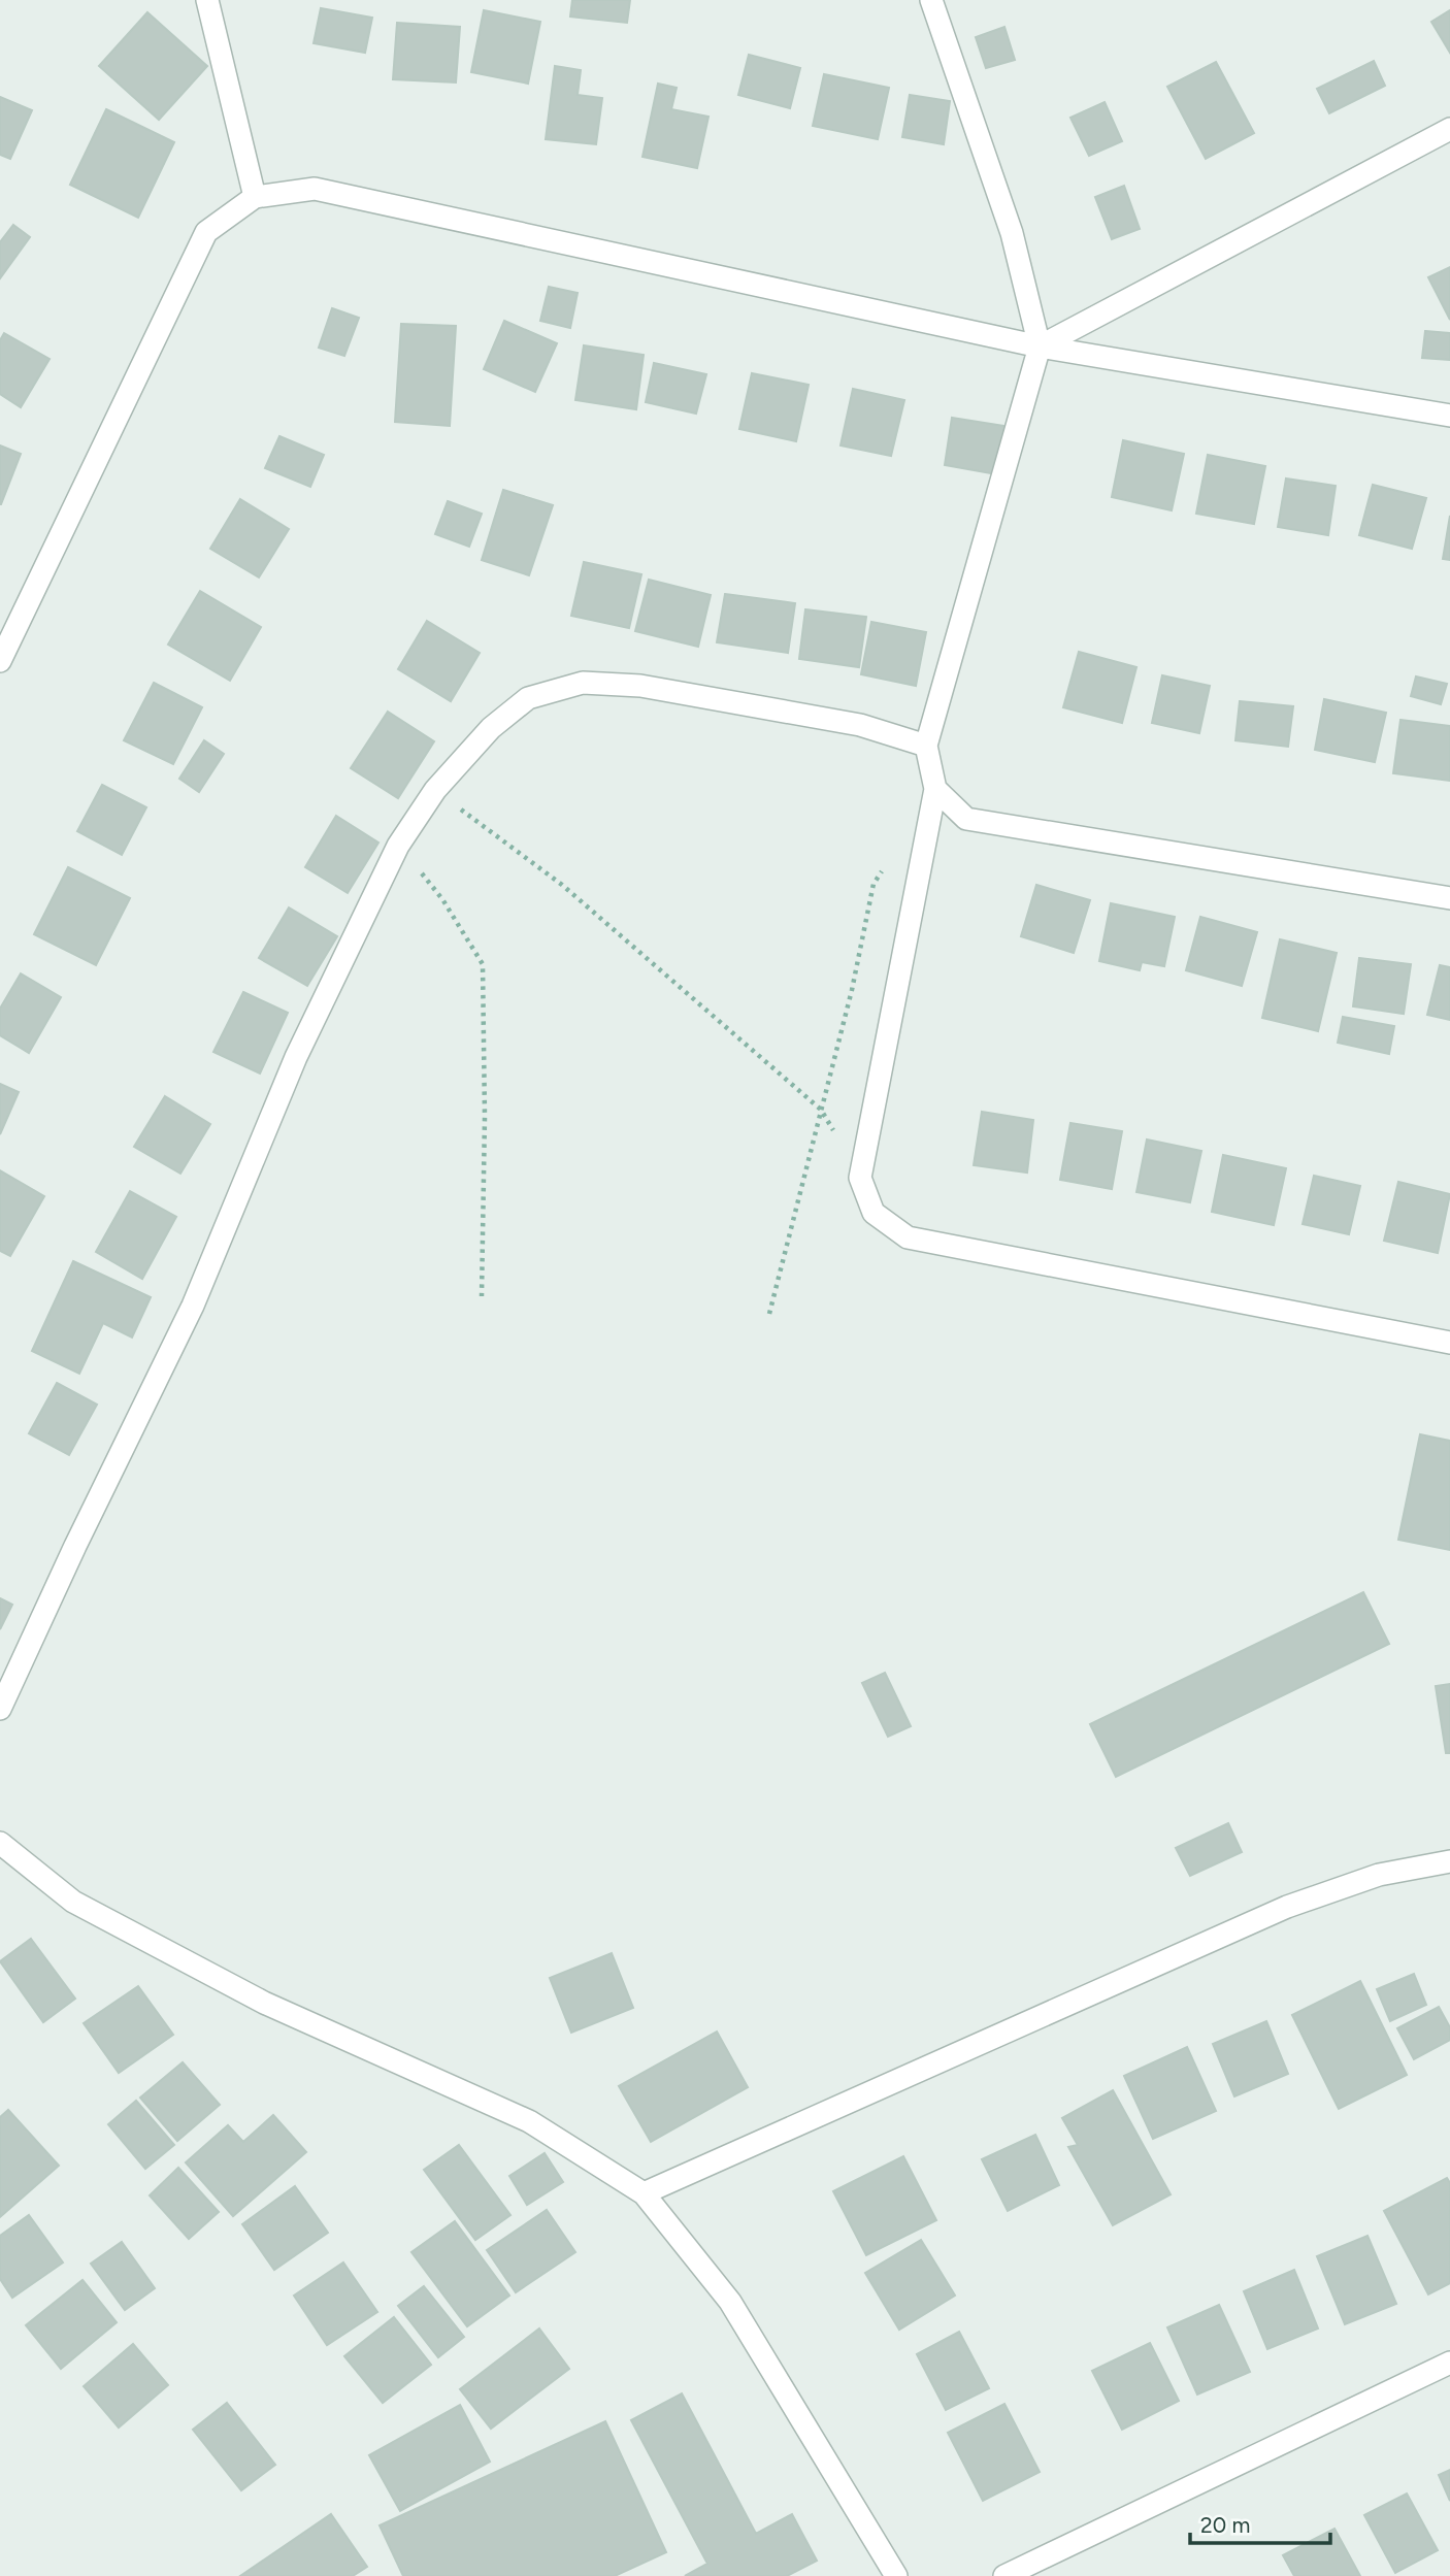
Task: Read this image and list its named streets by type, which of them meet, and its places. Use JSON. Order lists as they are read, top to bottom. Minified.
{"scale_bar":"20 m"}
